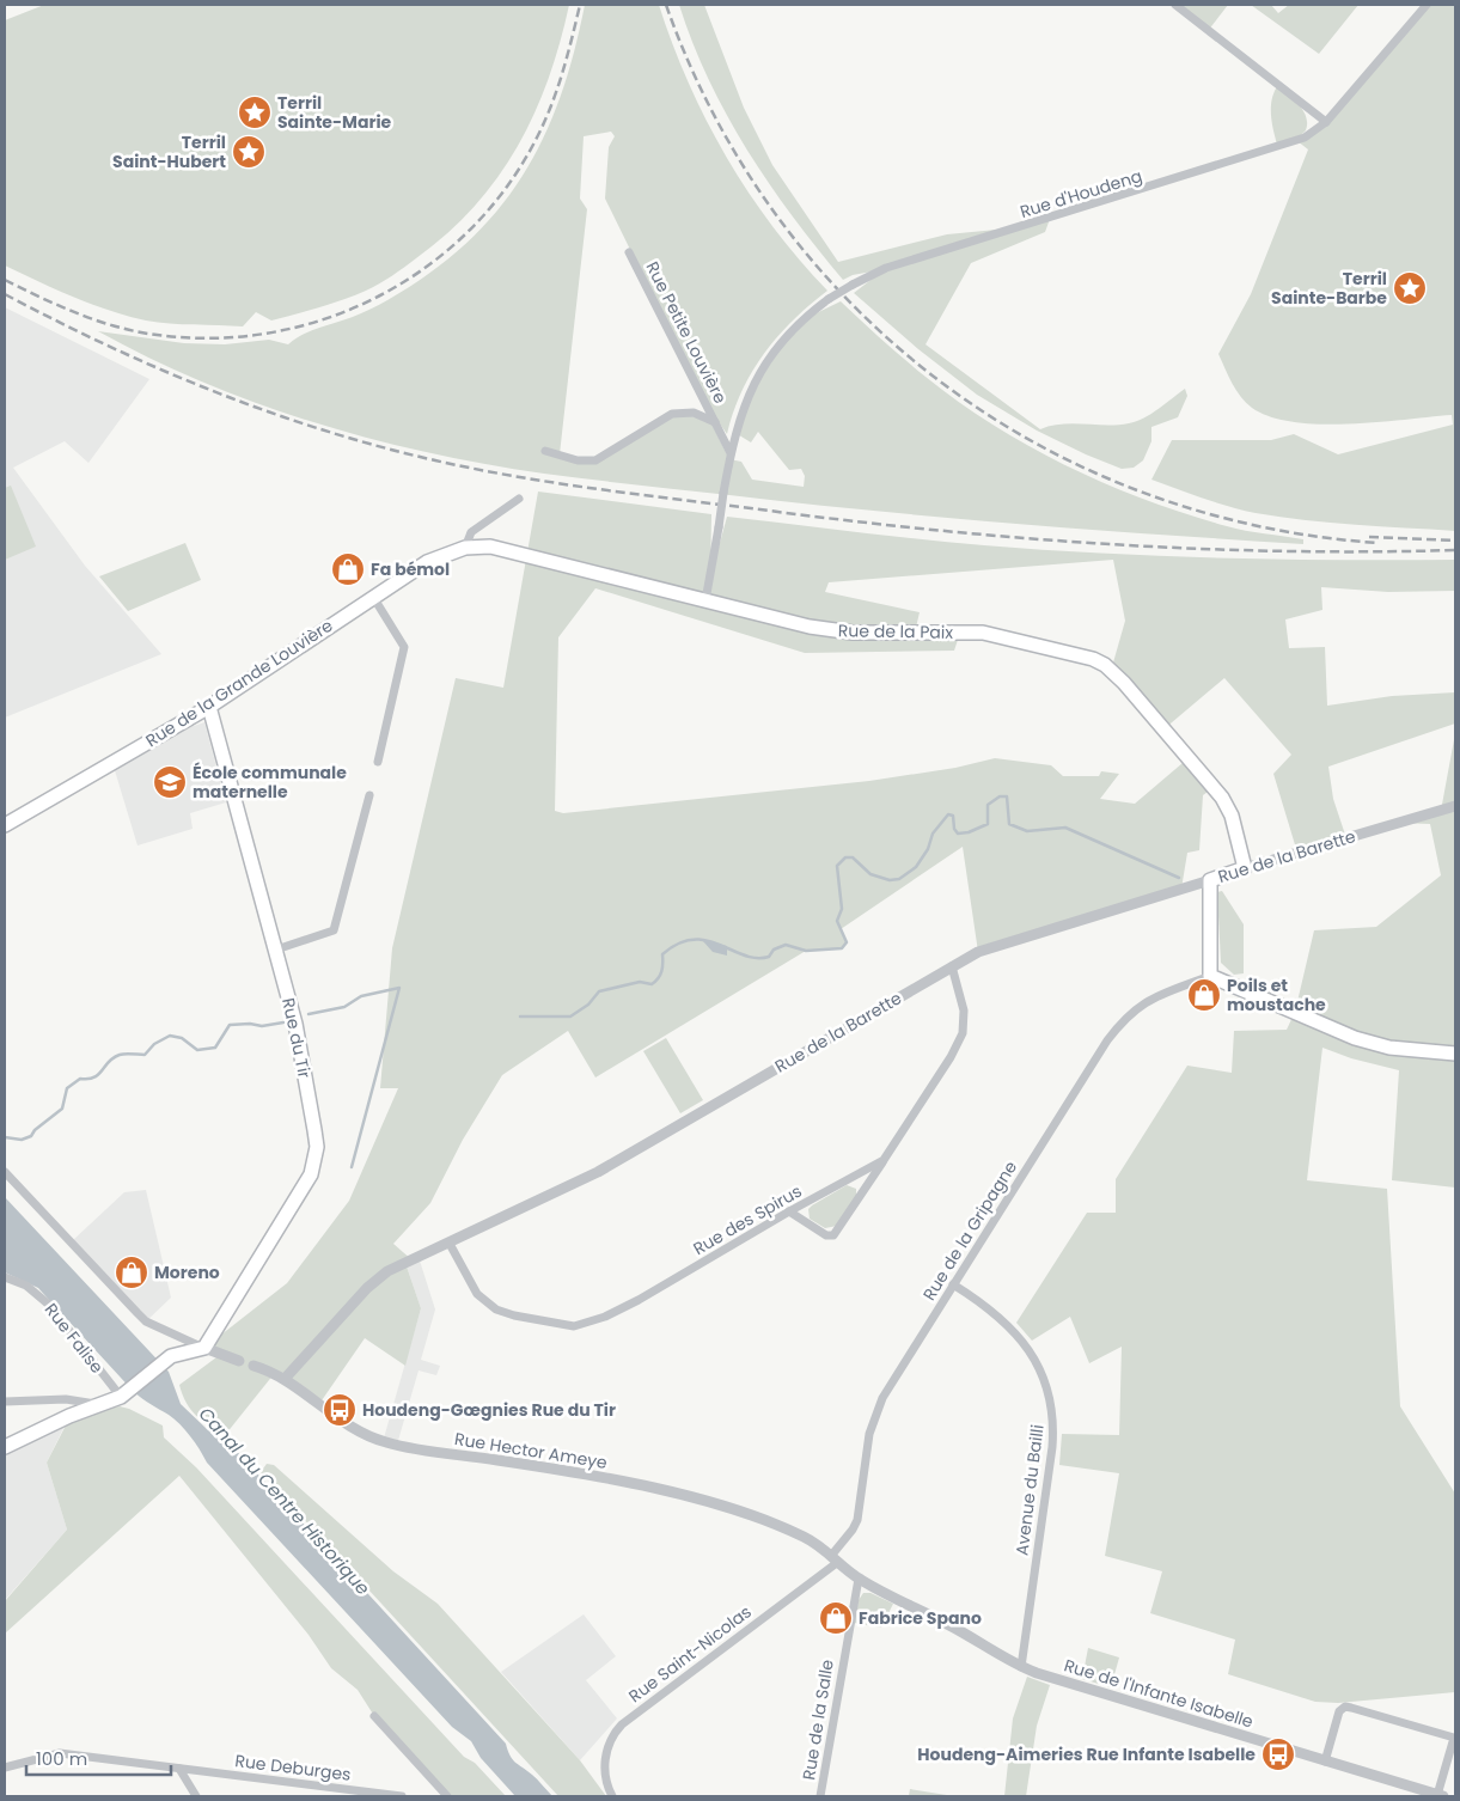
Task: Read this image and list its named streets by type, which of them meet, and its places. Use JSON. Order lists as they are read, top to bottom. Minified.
{"streets":{"main road":["Rue de la Paix","Rue de la Grande Louvière","Rue de la Barette","Rue du Tir"],"street":["Rue d'Houdeng","Rue Petite Louvière","Rue des Spirus","Rue de la Gripagne","Rue Falise","Rue Hector Ameye","Avenue du Bailli","Rue Saint-Nicolas","Rue de l'Infante Isabelle","Rue de la Salle","Rue Deburges"]},"crossings":[["Rue d'Houdeng","Rue Petite Louvière"],["Rue d'Houdeng","Rue de la Paix"],["Rue de la Paix","Rue de la Grande Louvière"],["Rue de la Paix","Rue de la Barette"],["Rue de la Grande Louvière","Rue du Tir"],["Rue de la Barette","Rue des Spirus"],["Rue de la Barette","Rue Hector Ameye"],["Rue de la Gripagne","Rue Hector Ameye"],["Rue de la Gripagne","Avenue du Bailli"],["Rue de la Gripagne","Rue Saint-Nicolas"],["Rue de la Gripagne","Rue de l'Infante Isabelle"],["Rue Hector Ameye","Rue Saint-Nicolas"],["Rue Hector Ameye","Rue de l'Infante Isabelle"],["Avenue du Bailli","Rue de l'Infante Isabelle"],["Rue Saint-Nicolas","Rue de l'Infante Isabelle"],["Rue de l'Infante Isabelle","Rue de la Salle"]],"water":["Canal du Centre Historique"],"places":{"place":["Terril Sainte-Marie","Terril Saint-Hubert","Terril Sainte-Barbe"],"shop":["Fa bémol","Poils et moustache","Moreno","Fabrice Spano"],"school or university":["École communale maternelle"],"bus stop":["Houdeng-Gœgnies Rue du Tir","Houdeng-Aimeries Rue Infante Isabelle"]},"scale_bar":"100 m"}
